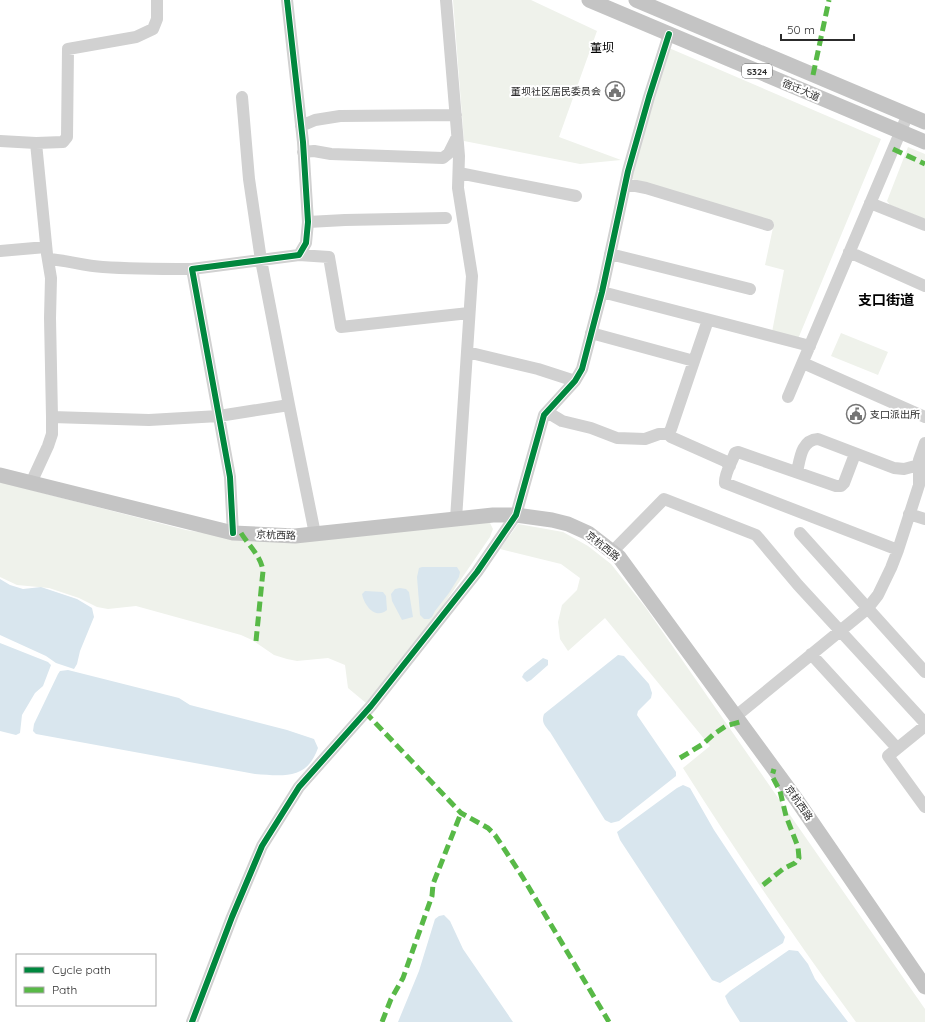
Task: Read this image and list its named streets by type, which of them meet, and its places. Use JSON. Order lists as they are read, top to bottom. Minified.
{"streets":{"main road":["S324","宿迁大道","京杭西路"]},"districts":["董坝","支口街道"],"places":{"public building":["董坝社区居民委员会","支口派出所"]},"legend":["Cycle path","Path"],"scale_bar":"50 m"}
